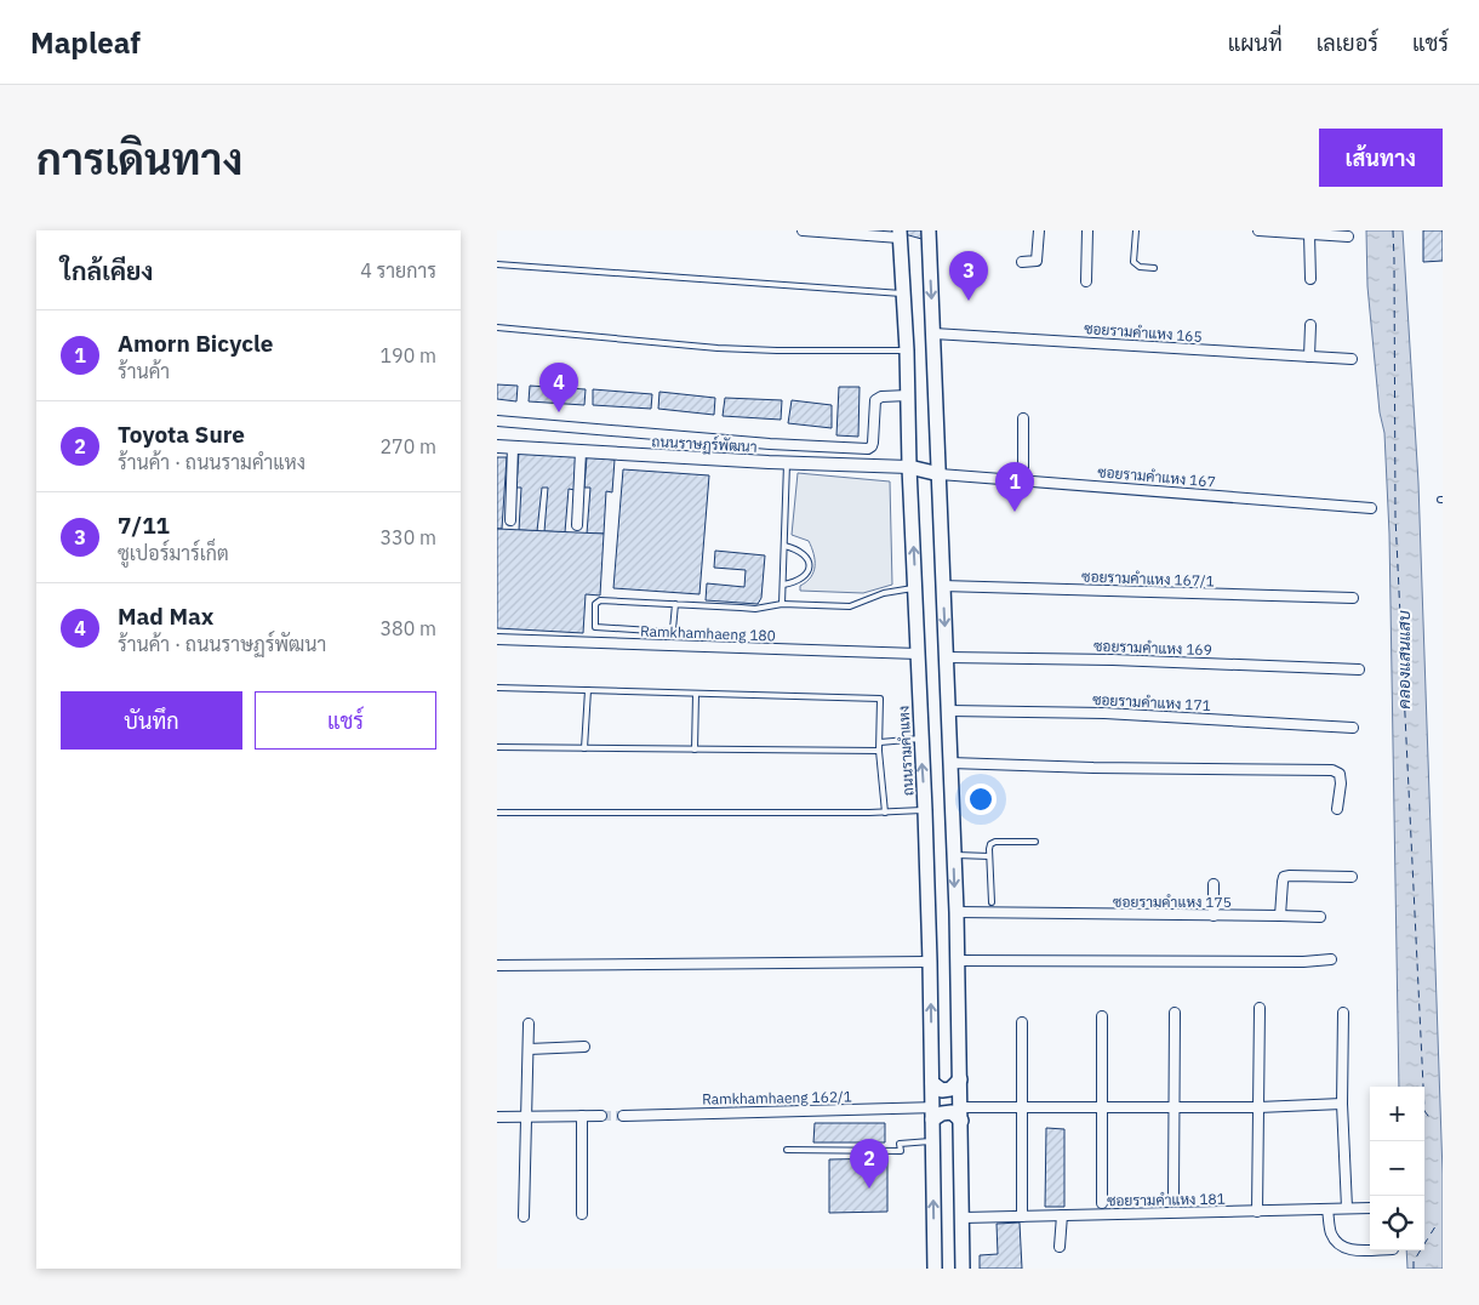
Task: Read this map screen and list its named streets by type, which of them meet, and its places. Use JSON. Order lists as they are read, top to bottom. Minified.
{"streets":{"main road":["ถนนรามคำแหง"],"street":["ซอยรามคำแหง 165","ถนนราษฏร์พัฒนา","ซอยรามคำแหง 167","ซอยรามคำแหง 167/1","Ramkhamhaeng 180","ซอยรามคำแหง 169","ซอยรามคำแหง 171","ซอยรามคำแหง 175","Ramkhamhaeng 162/1","ซอยรามคำแหง 181"]},"crossings":[["ถนนราษฏร์พัฒนา","ถนนรามคำแหง"],["Ramkhamhaeng 180","ถนนรามคำแหง"],["ถนนรามคำแหง","Ramkhamhaeng 162/1"]],"water":["คลองแสนแสบ"],"page":{"header":"Mapleaf","nav":["แผนที่","เลเยอร์","แชร์"],"buttons":["เส้นทาง",["บันทึก","แชร์"]],"title":"การเดินทาง","heading":["ใกล้เคียง","4 รายการ"],"pins":["3","4","1","2"],"list":[{"mark":"1","name":"Amorn Bicycle","note":"ร้านค้า","value":"190 m"},{"mark":"2","name":"Toyota Sure","note":"ร้านค้า · ถนนรามคำแหง","value":"270 m"},{"mark":"3","name":"7/11","note":"ซูเปอร์มาร์เก็ต","value":"330 m"},{"mark":"4","name":"Mad Max","note":"ร้านค้า · ถนนราษฏร์พัฒนา","value":"380 m"}],"map_buttons":["+","−"]}}
